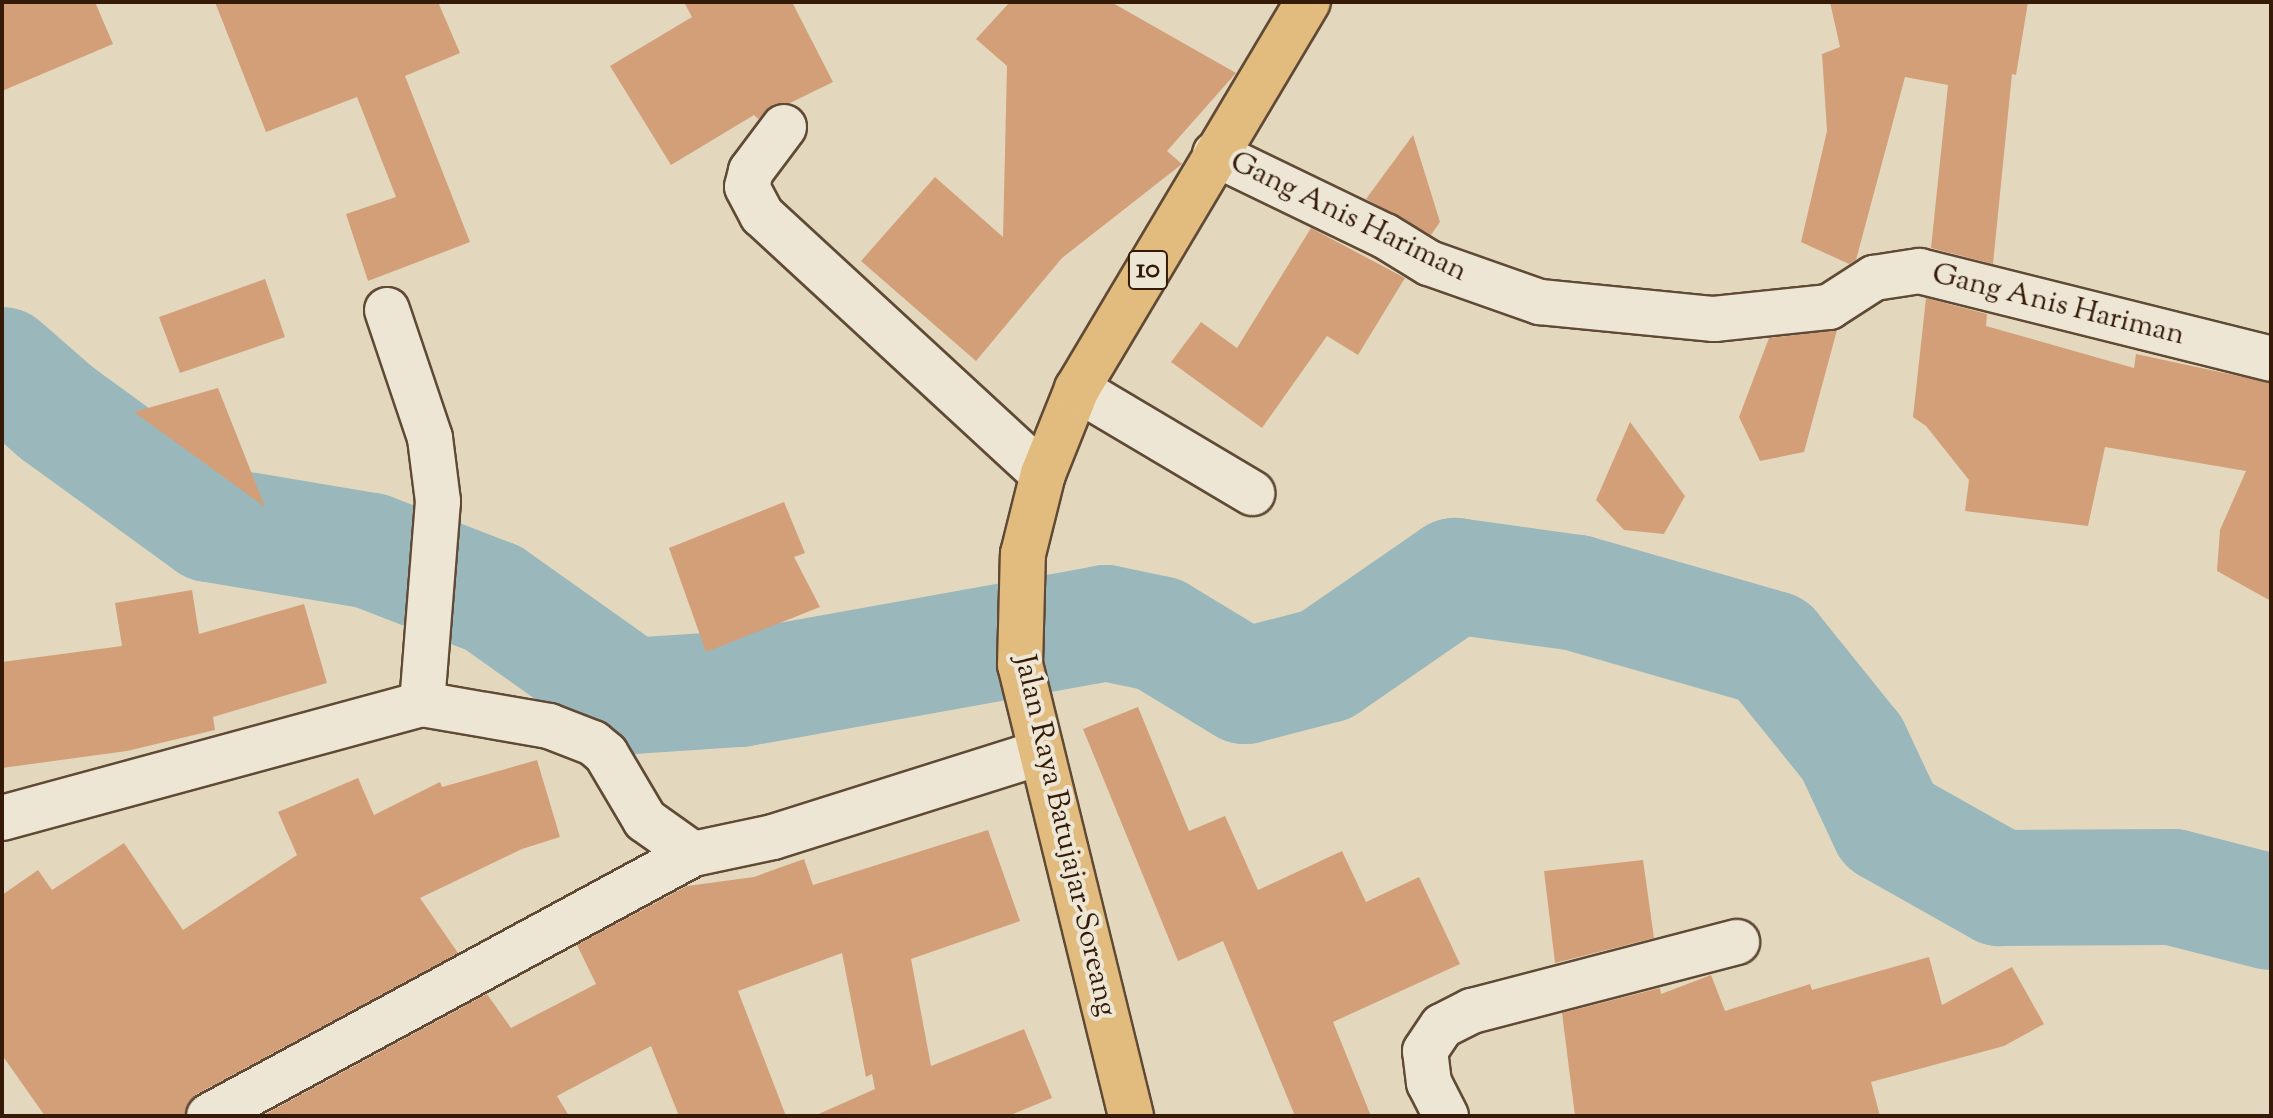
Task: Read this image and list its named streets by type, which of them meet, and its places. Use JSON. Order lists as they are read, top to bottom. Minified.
{"streets":{"highway":["10","Jalan Raya Batujajar-Soreang"],"street":["Gang Anis Hariman"]},"crossings":[["Gang Anis Hariman","Jalan Raya Batujajar-Soreang"]]}
